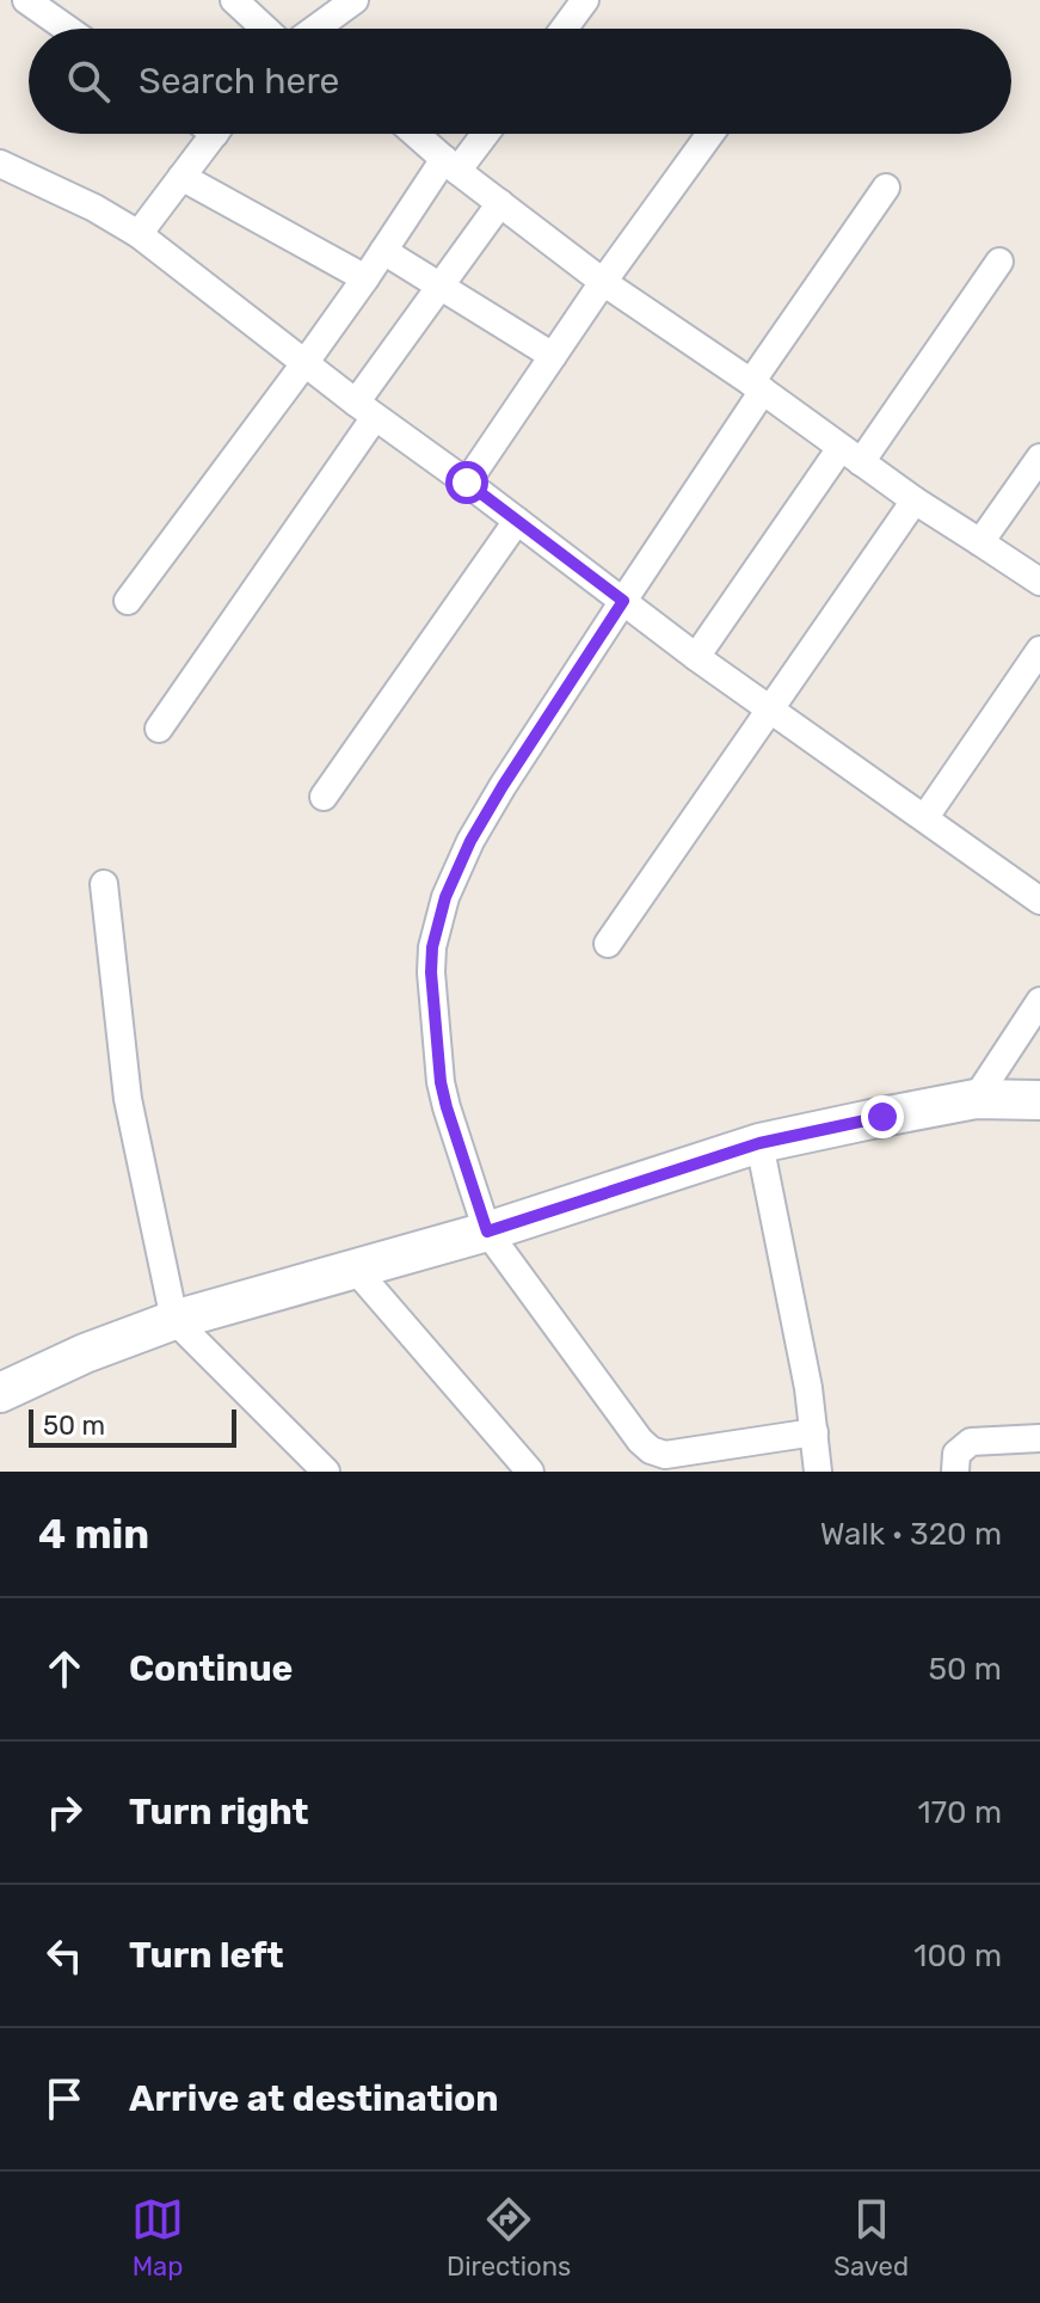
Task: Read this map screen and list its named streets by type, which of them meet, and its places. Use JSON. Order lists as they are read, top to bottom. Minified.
{"scale_bar":"50 m","page":{"search":"Search here","scale":"50 m","heading":["4 min","Walk · 320 m"],"list":[["Continue","50 m"],["Turn right","170 m"],["Turn left","100 m"],"Arrive at destination"],"nav":["Map","Directions","Saved"]}}
